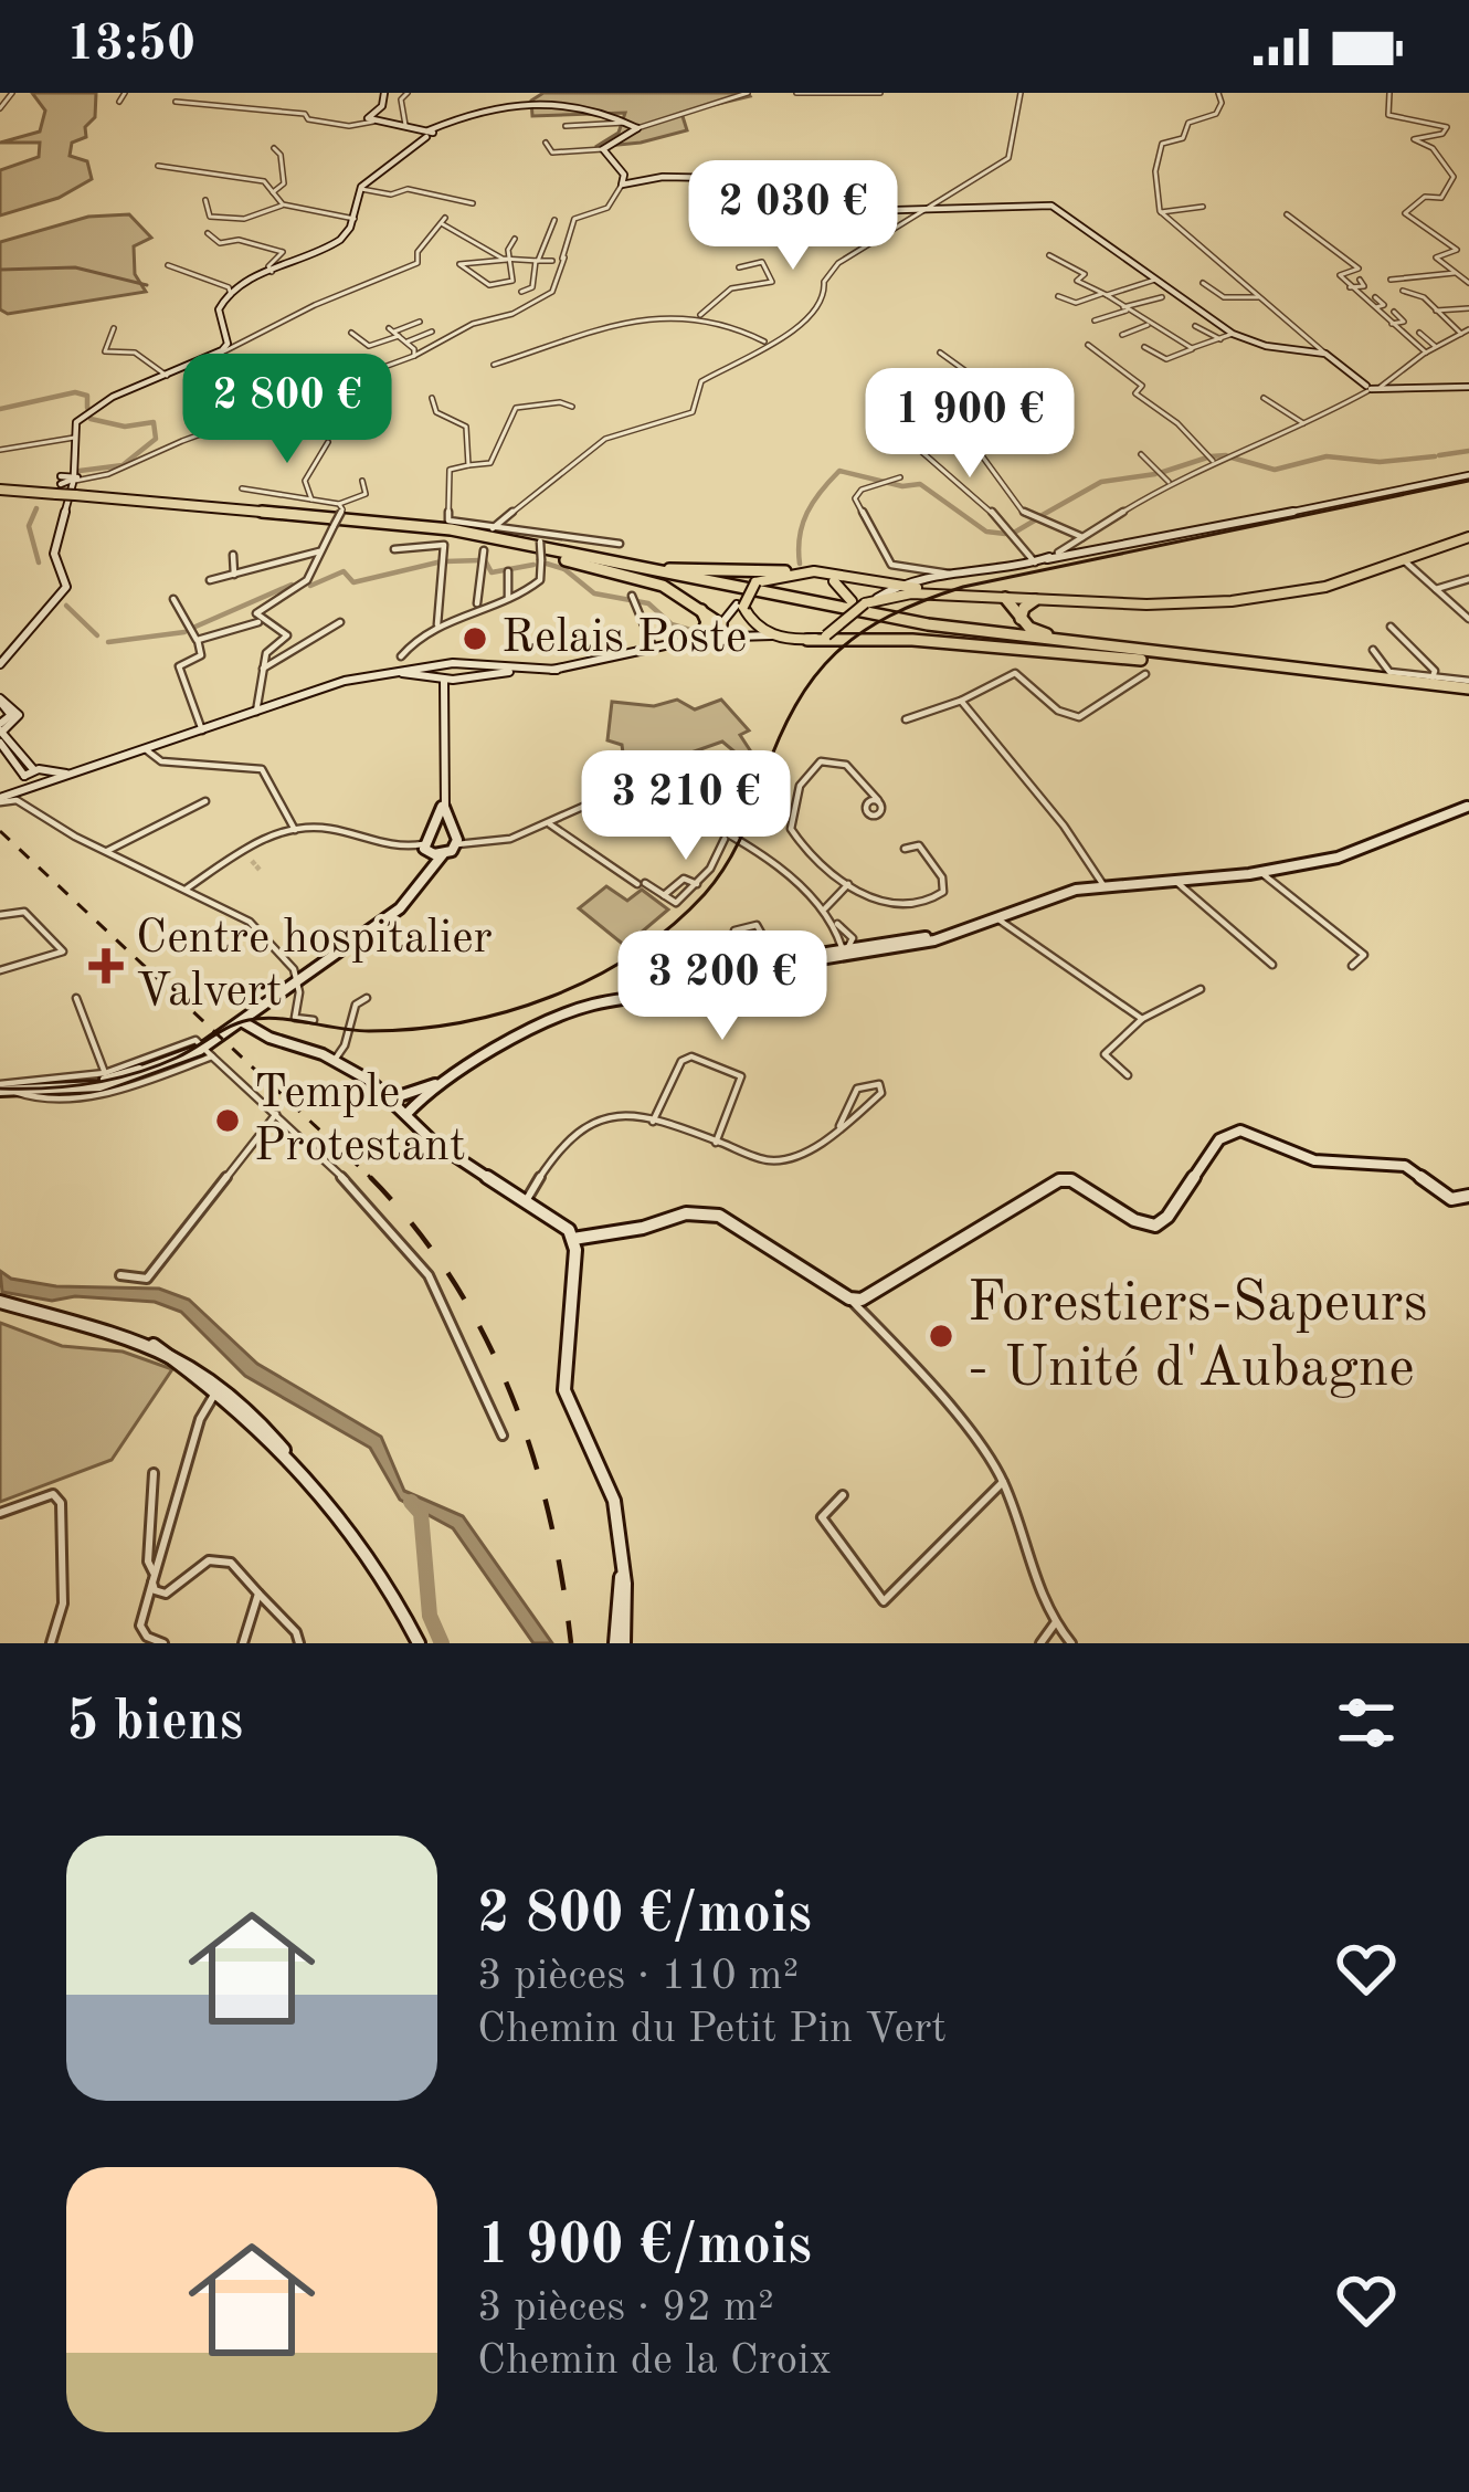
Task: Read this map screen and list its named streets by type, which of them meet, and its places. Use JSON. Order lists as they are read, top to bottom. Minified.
{"places":{"other":["Relais Poste","Temple Protestant","Forestiers-Sapeurs - Unité d'Aubagne"],"health":["Centre hospitalier Valvert"]},"page":{"status":"13:50","price":["2 030 €","2 800 €","1 900 €","3 210 €","3 200 €"],"heading":"5 biens","list":[{"name":"2 800 €/mois","note":"3 pièces · 110 m² · Chemin du Petit Pin Vert"},{"name":"1 900 €/mois","note":"3 pièces · 92 m² · Chemin de la Croix"}]}}
